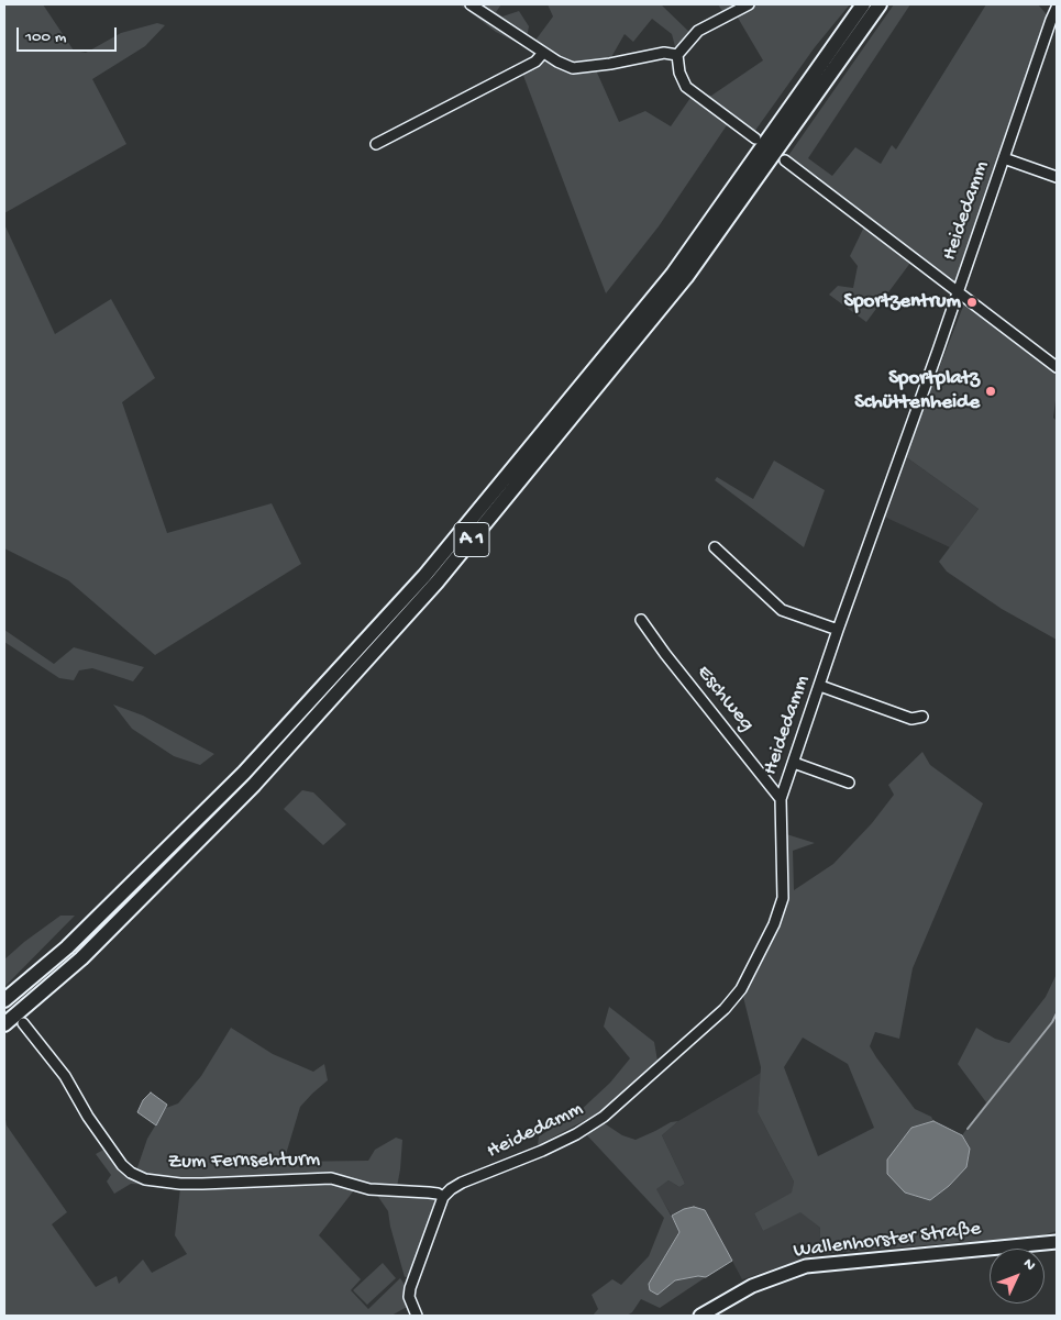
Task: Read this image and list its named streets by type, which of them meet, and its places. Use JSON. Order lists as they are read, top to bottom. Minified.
{"streets":{"highway":["A 1"],"main road":["Wallenhorster Straße"],"street":["Heidedamm","Eschweg","Zum Fernsehturm"]},"crossings":[["Heidedamm","Eschweg"],["Heidedamm","Zum Fernsehturm"]],"places":["Sportzentrum","Sportplatz Schüttenheide"],"scale_bar":"100 m","north":"top right"}
